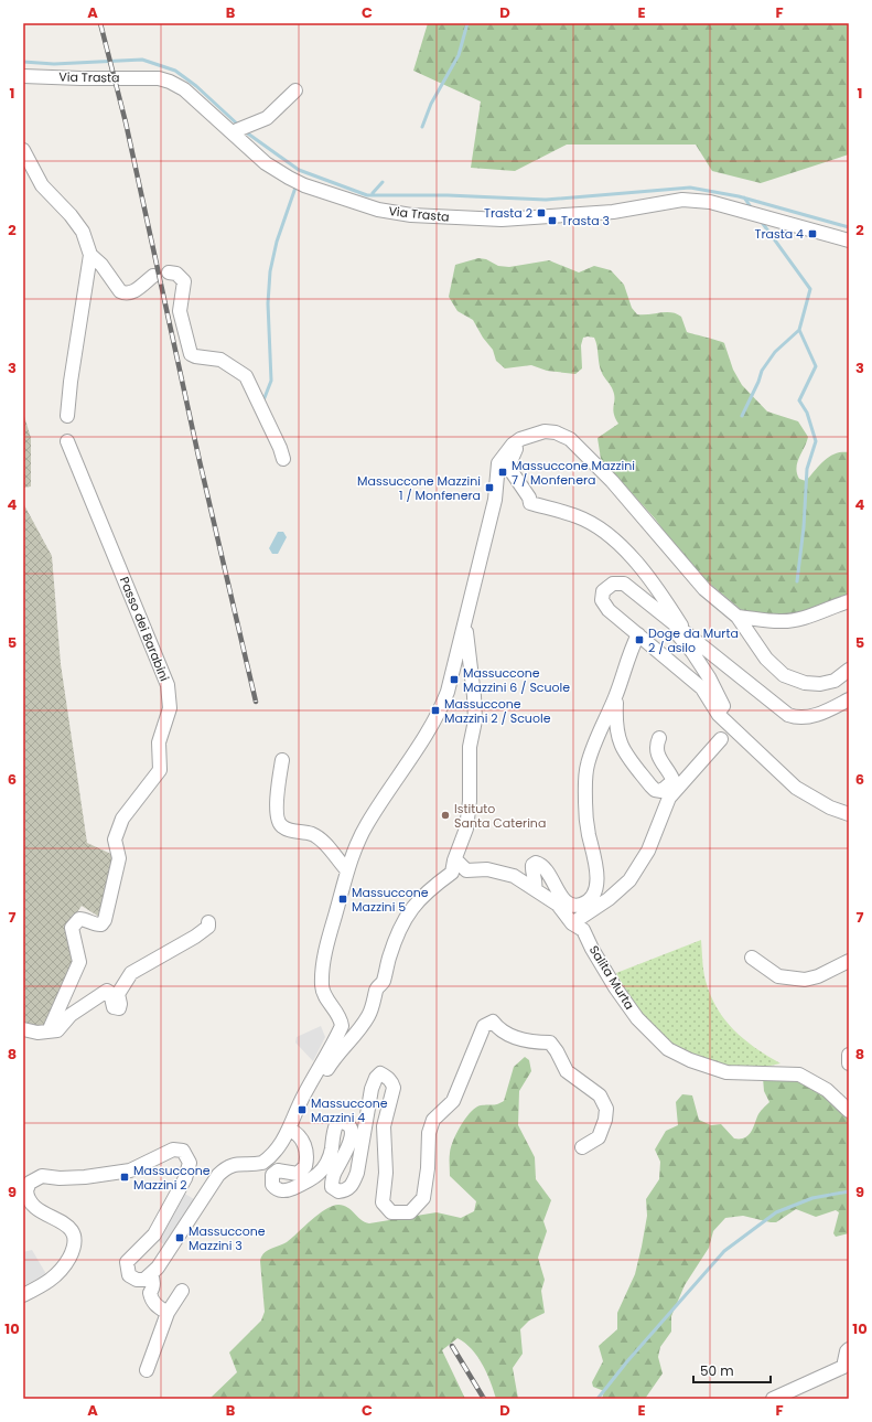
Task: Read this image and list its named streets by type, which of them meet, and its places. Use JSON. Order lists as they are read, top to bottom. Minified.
{"streets":{"street":["Via Trasta","Passo dei Barabini","Salita Murta"]},"places":{"transit":["Trasta 2","Trasta 3","Trasta 4","Massuccone Mazzini 7 / Monfenera","Massuccone Mazzini 1 / Monfenera","Doge da Murta 2 / asilo","Massuccone Mazzini 6 / Scuole","Massuccone Mazzini 2 / Scuole","Massuccone Mazzini 5","Massuccone Mazzini 4","Massuccone Mazzini 2","Massuccone Mazzini 3"],"other":["Istituto Santa Caterina"]},"scale_bar":"50 m","grid":{"columns":["A","B","C","D","E","F"],"rows":["1","2","3","4","5","6","7","8","9","10"]}}
